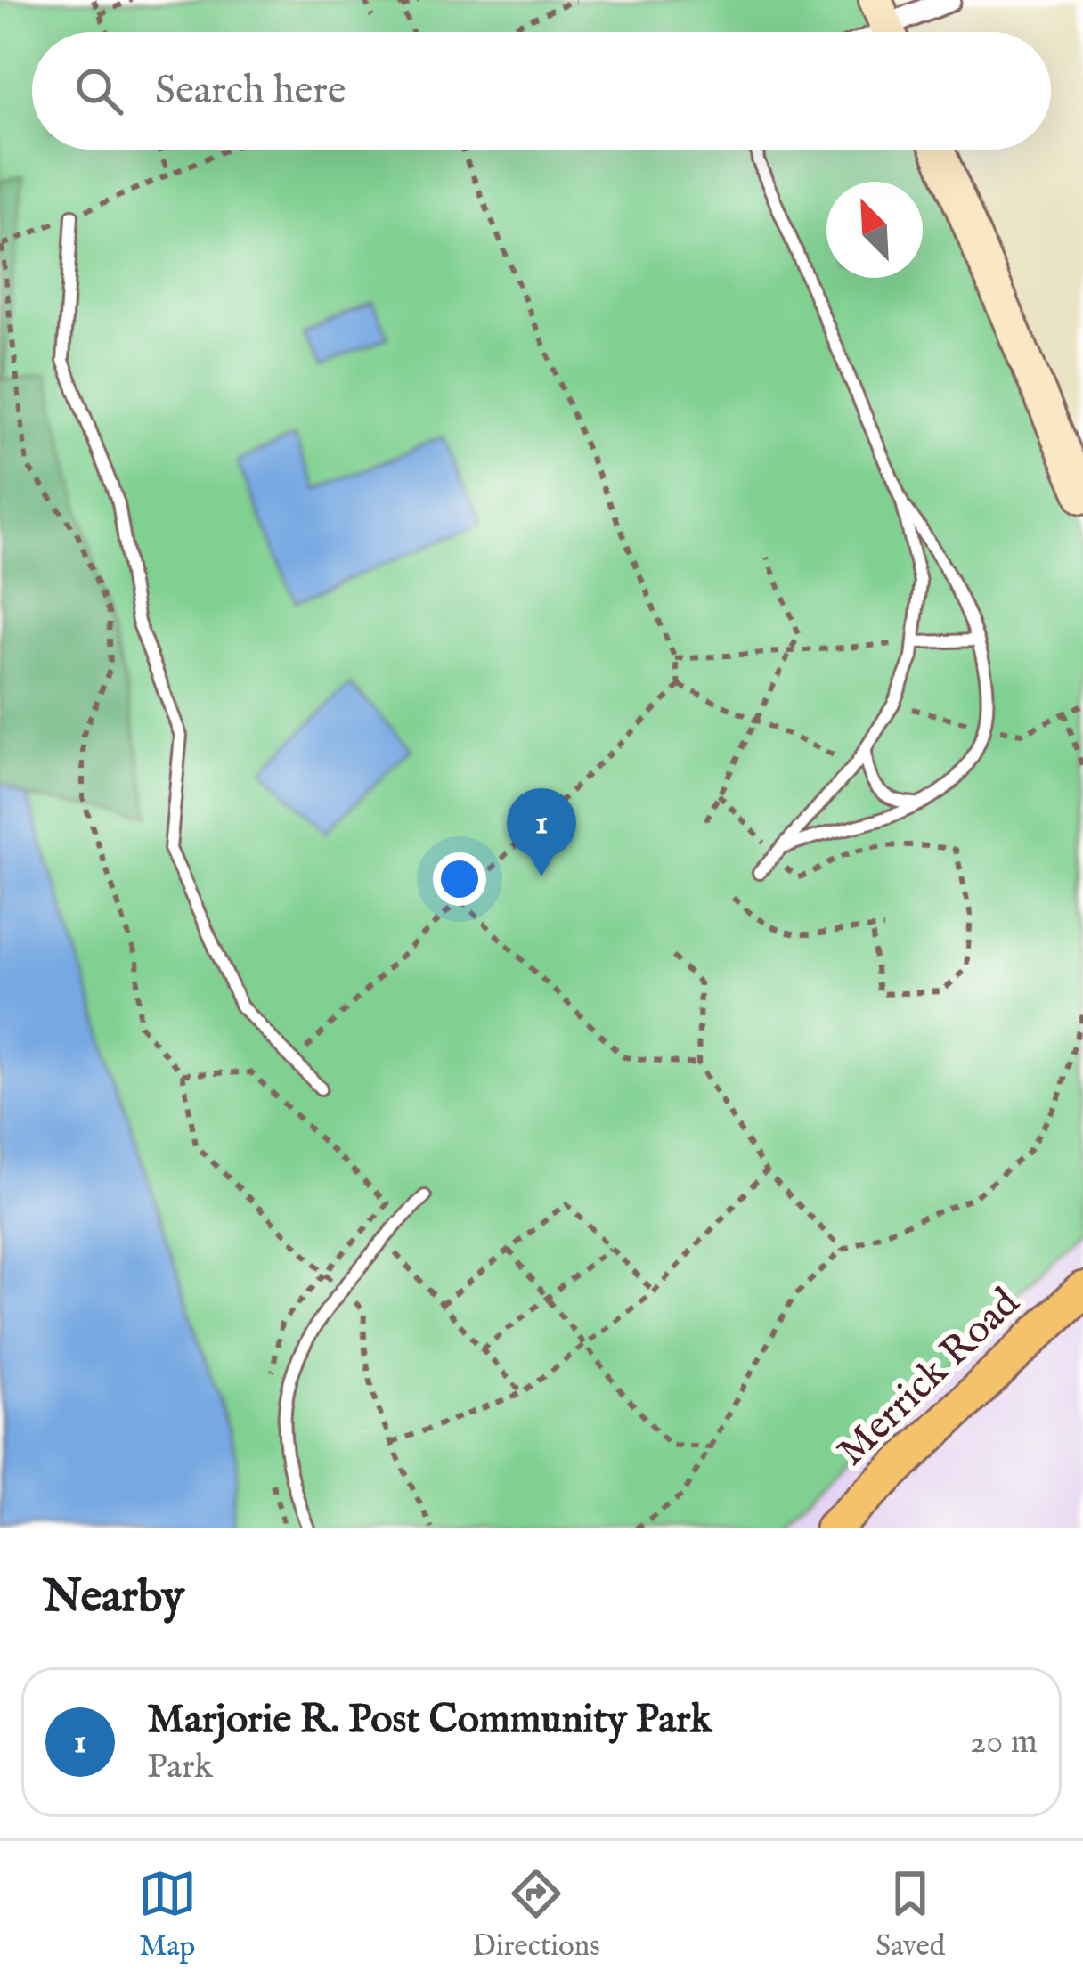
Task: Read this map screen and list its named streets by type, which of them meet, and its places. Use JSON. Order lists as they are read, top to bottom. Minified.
{"streets":{"main road":["Merrick Road"]},"north":"top left","page":{"search":"Search here","pins":"1","heading":"Nearby","list":[{"mark":"1","name":"Marjorie R. Post Community Park","note":"Park","value":"20 m"}],"nav":["Map","Directions","Saved"]}}
